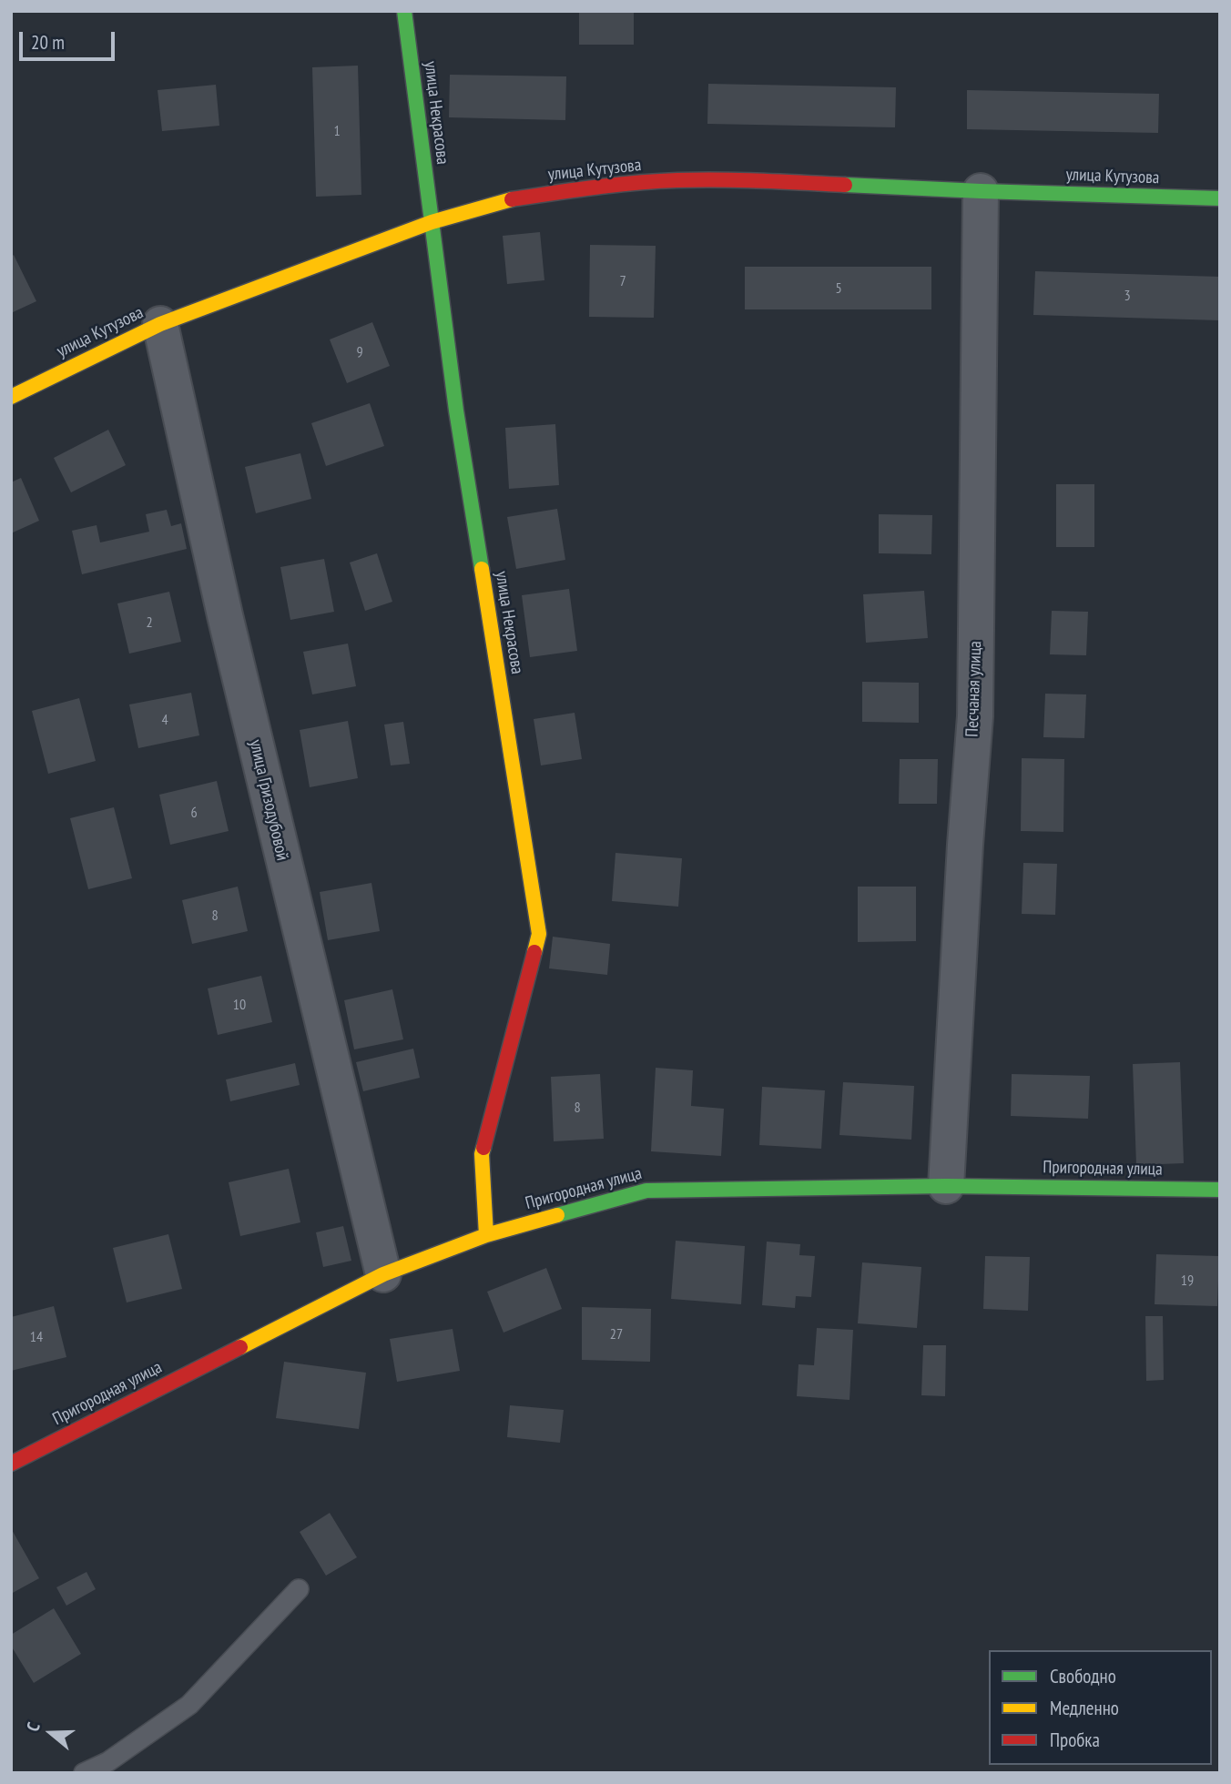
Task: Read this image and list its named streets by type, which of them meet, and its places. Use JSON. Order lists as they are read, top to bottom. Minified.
{"streets":{"street":["улица Некрасова","улица Кутузова","Песчаная улица","улица Гризодубовой","Пригородная улица"]},"crossings":[["улица Некрасова","улица Кутузова"],["улица Некрасова","Пригородная улица"],["улица Кутузова","Песчаная улица"],["улица Кутузова","улица Гризодубовой"],["Песчаная улица","Пригородная улица"],["улица Гризодубовой","Пригородная улица"]],"house_numbers":["1","7","5","3","9","2","4","6","8","10","8","19","27","14"],"legend":["Свободно","Медленно","Пробка"],"scale_bar":"20 m","north":"left"}
